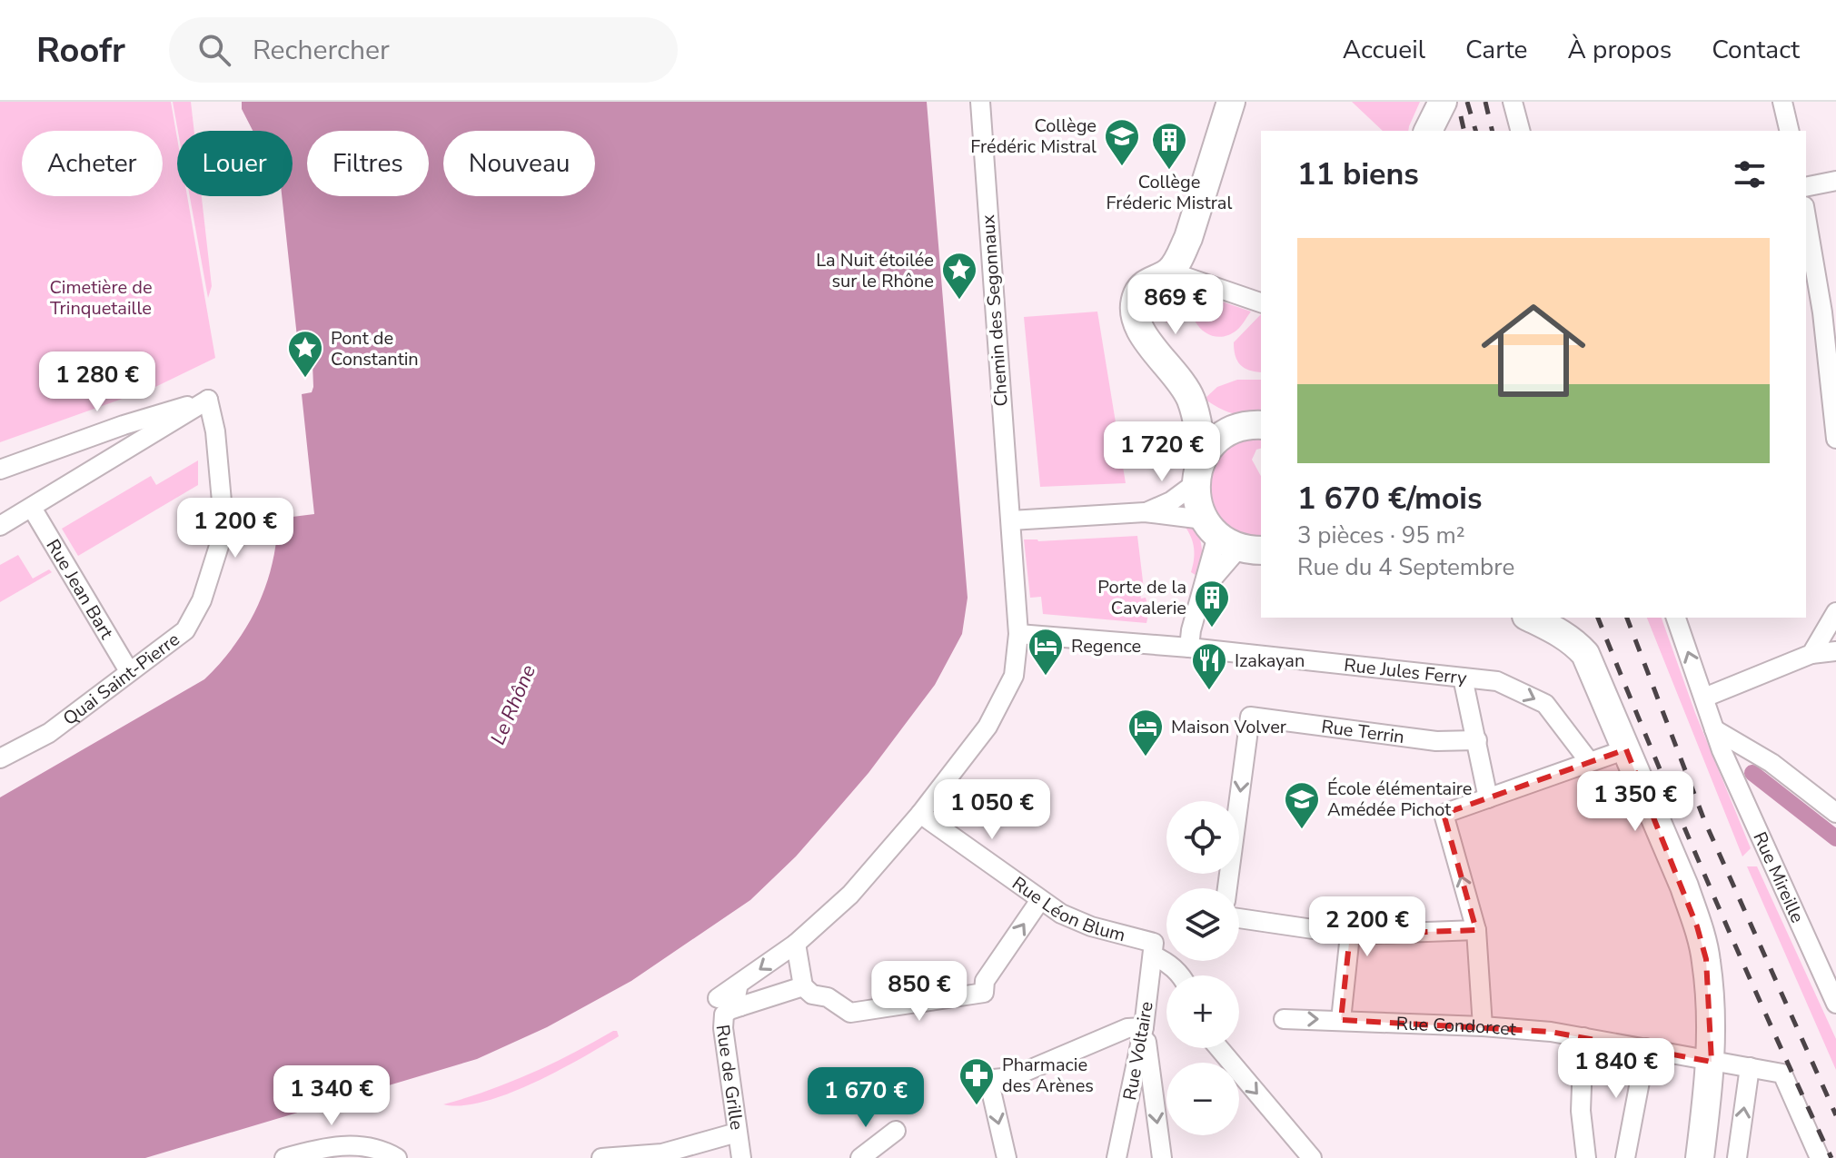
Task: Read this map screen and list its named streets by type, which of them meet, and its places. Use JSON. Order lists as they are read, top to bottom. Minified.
{"streets":{"street":["Chemin des Segonnaux","Rue Jean Bart","Rue Jules Ferry","Quai Saint-Pierre","Rue Terrin","Rue Mireille","Rue Léon Blum","Rue Condorcet","Rue Voltaire","Rue de Grille"]},"crossings":[["Chemin des Segonnaux","Rue Jules Ferry"],["Chemin des Segonnaux","Rue Léon Blum"],["Rue Jean Bart","Quai Saint-Pierre"],["Rue Léon Blum","Rue Voltaire"]],"water":["Le Rhône"],"parks":["Cimetière de Trinquetaille"],"places":{"school or university":["Collège Frédéric Mistral","École élémentaire Amédée Pichot"],"building":["Collège Fréderic Mistral","Porte de la Cavalerie"],"place":["La Nuit étoilée sur le Rhône","Pont de Constantin"],"hotel":["Regence","Maison Volver"],"restaurant":["Izakayan"],"pharmacy":["Pharmacie des Arènes"]},"page":{"header":"Roofr","search":"Rechercher","nav":["Accueil","Carte","À propos","Contact"],"chip":["Acheter","Louer","Filtres","Nouveau"],"heading":"11 biens","list":[{"name":"1 670 €/mois","note":"3 pièces · 95 m² · Rue du 4 Septembre"}],"price":["869 €","1 280 €","1 720 €","1 200 €","1 350 €","1 050 €","2 200 €","850 €","1 840 €","1 340 €","1 670 €"],"map_buttons":["+","−"]}}
